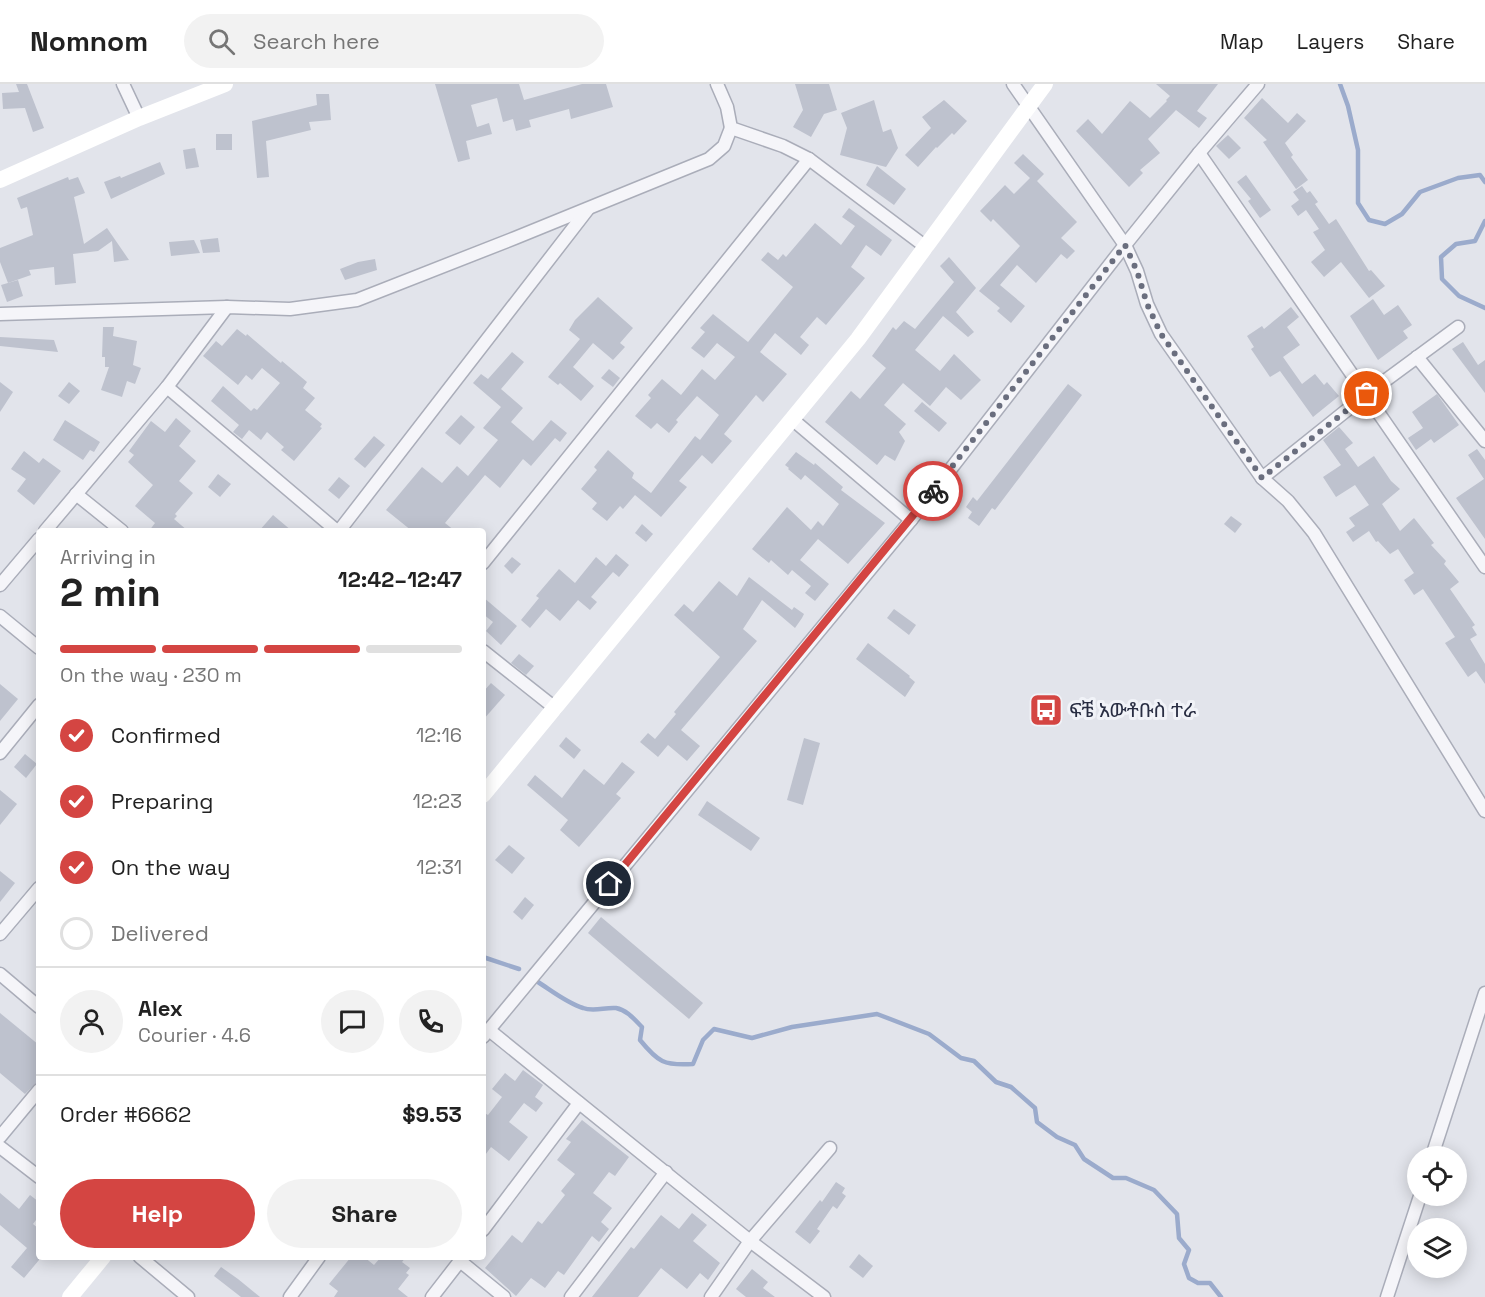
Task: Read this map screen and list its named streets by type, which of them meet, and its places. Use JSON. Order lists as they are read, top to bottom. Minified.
{"places":{"bus stop":["ፍቼ አውቶቡስ ተራ"]},"page":{"header":"Nomnom","search":"Search here","nav":["Map","Layers","Share"],"heading":["2 min","Arriving in","12:42–12:47"],"panel":["Alex","Courier · 4.6","Order #6662","$9.53"],"bar":"On the way · 230 m","list":[["Confirmed","12:16"],["Preparing","12:23"],["On the way","12:31"],"Delivered"],"buttons":["Help","Share"]}}
